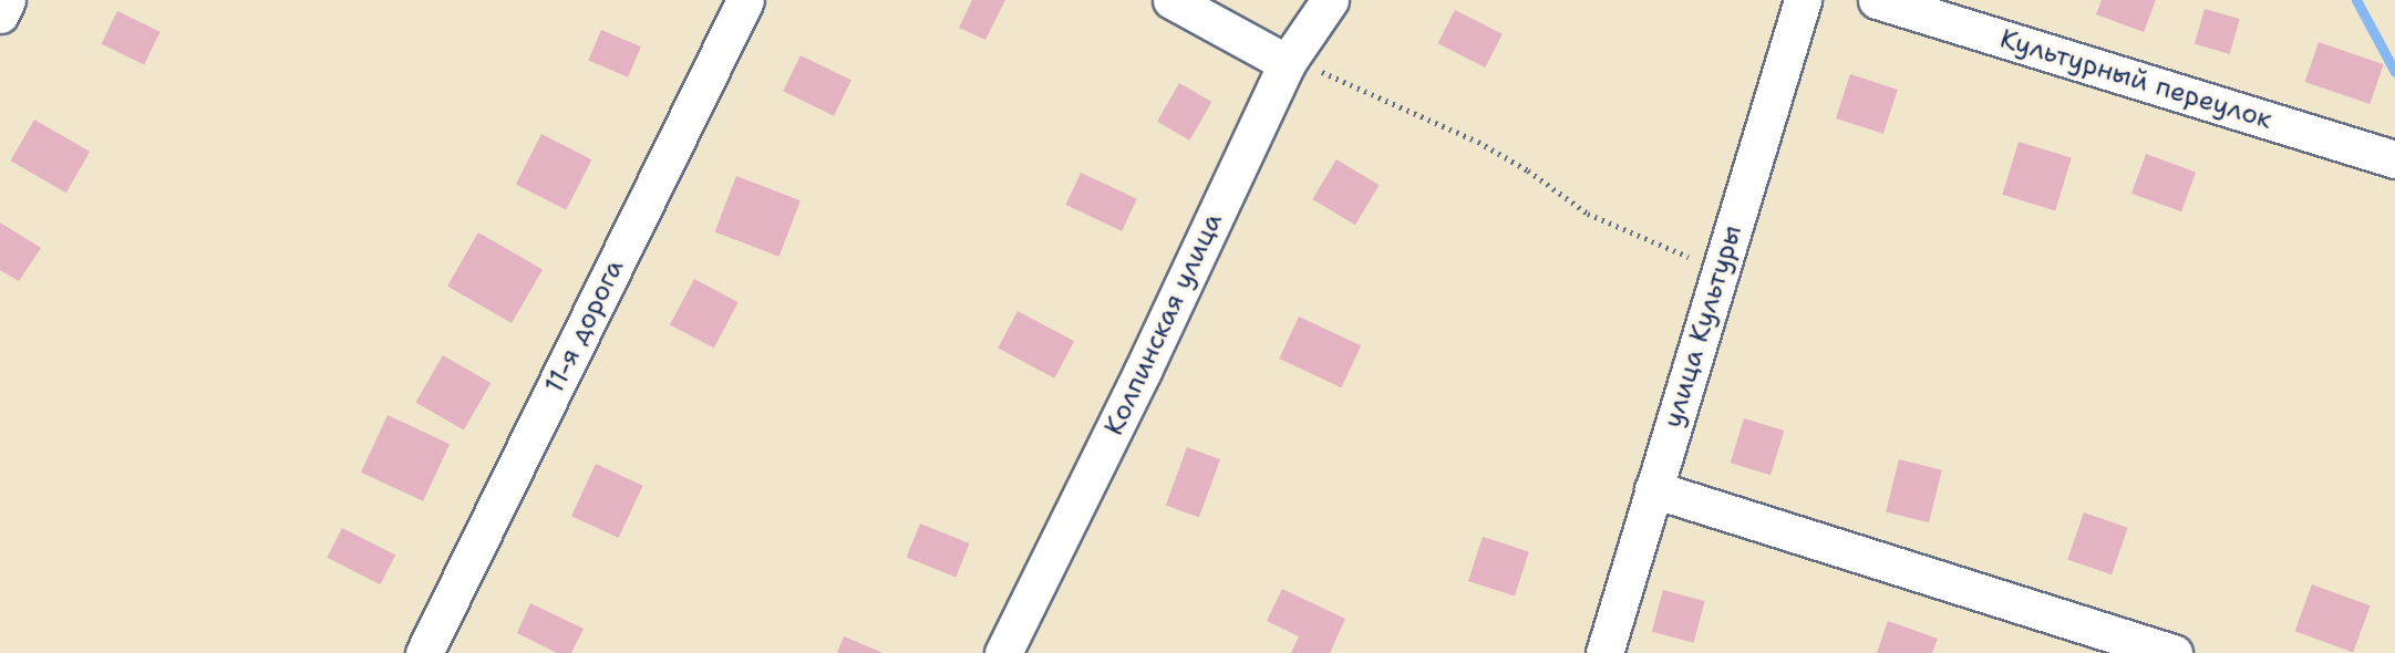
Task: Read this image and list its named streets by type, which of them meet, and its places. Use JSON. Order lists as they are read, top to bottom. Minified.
{"streets":{"street":["Культурный переулок","Колпинская улица","11-я дорога","улица Культуры"]}}
